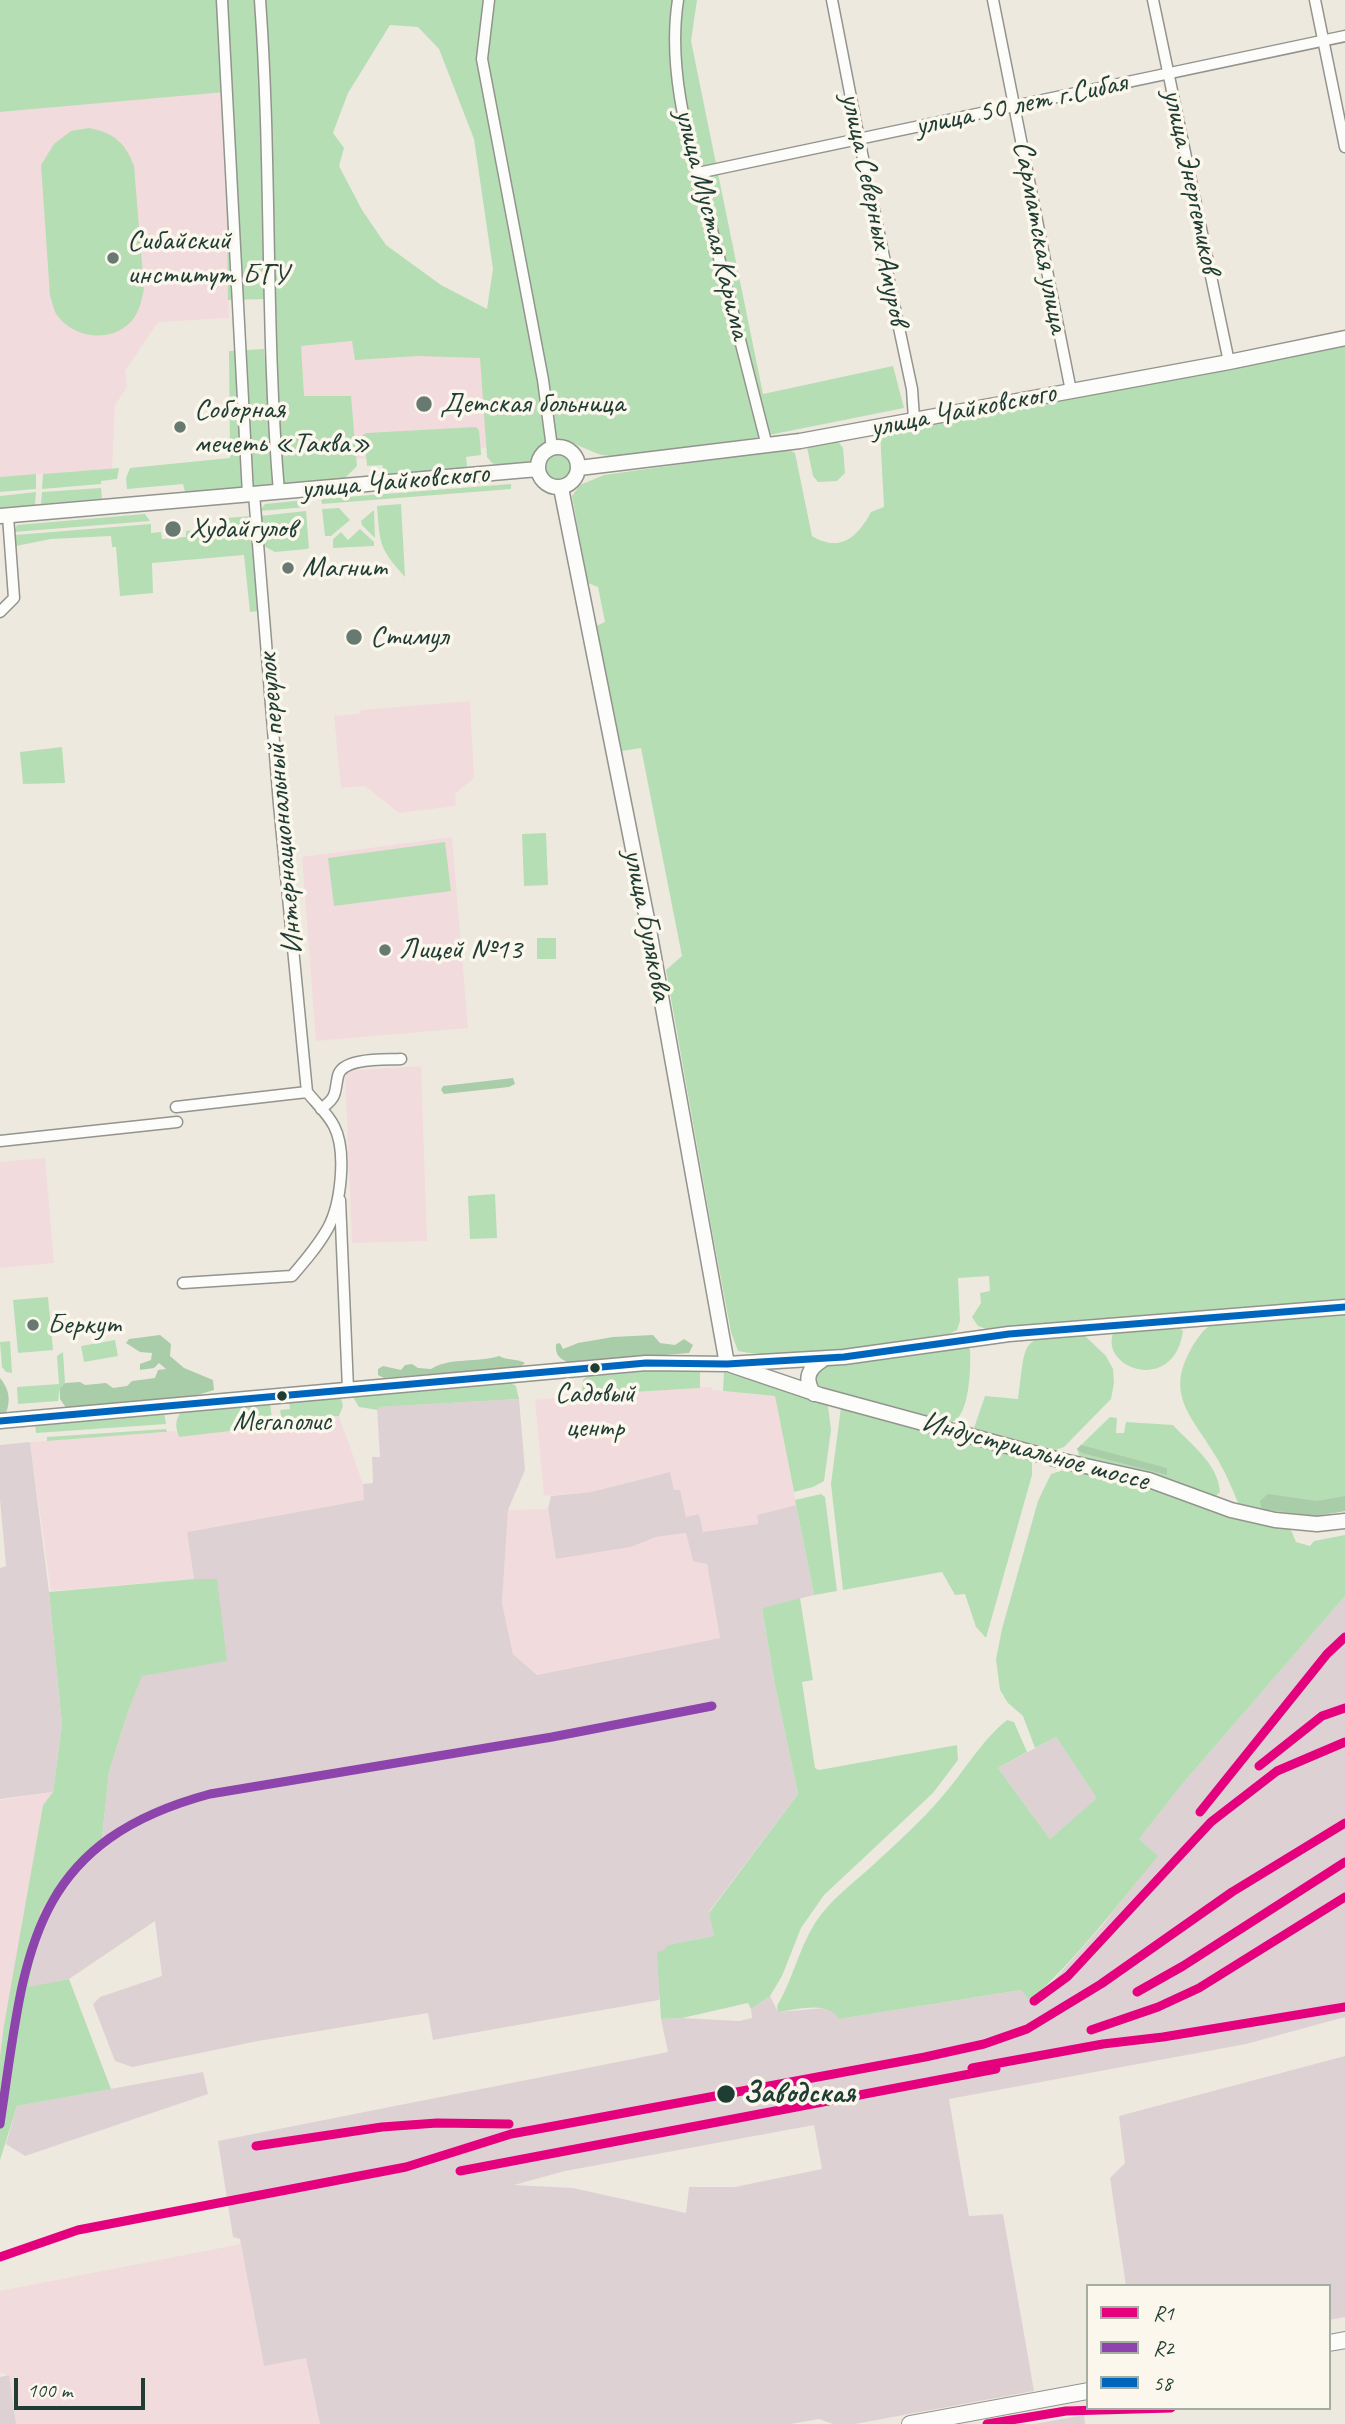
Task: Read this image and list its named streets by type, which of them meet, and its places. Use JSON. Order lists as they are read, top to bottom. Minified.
{"streets":{"street":["улица 50 лет г.Сибая","улица Энергетиков","улица Северных Амуров","улица Мустая Карима","Сарматская улица","улица Чайковского","Интернациональный переулок","улица Булякова","Индустриальное шоссе"]},"crossings":[["улица 50 лет г.Сибая","улица Энергетиков"],["улица 50 лет г.Сибая","улица Северных Амуров"],["улица 50 лет г.Сибая","улица Мустая Карима"],["улица 50 лет г.Сибая","Сарматская улица"],["улица Энергетиков","улица Чайковского"],["улица Северных Амуров","улица Чайковского"],["улица Мустая Карима","улица Чайковского"],["Сарматская улица","улица Чайковского"],["улица Чайковского","Интернациональный переулок"],["улица Чайковского","улица Булякова"],["улица Булякова","Индустриальное шоссе"]],"places":["Сибайский институт БГУ","Детская больница","Соборная мечеть «Таква»","Худайгулов","Магнит","Стимул","Лицей №13","Беркут","Садовый центр","Мегаполис","Заводская"],"lines":["transit line 58","transit line R1","transit line R2"],"legend":["R1","R2","58"],"scale_bar":"100 m"}
